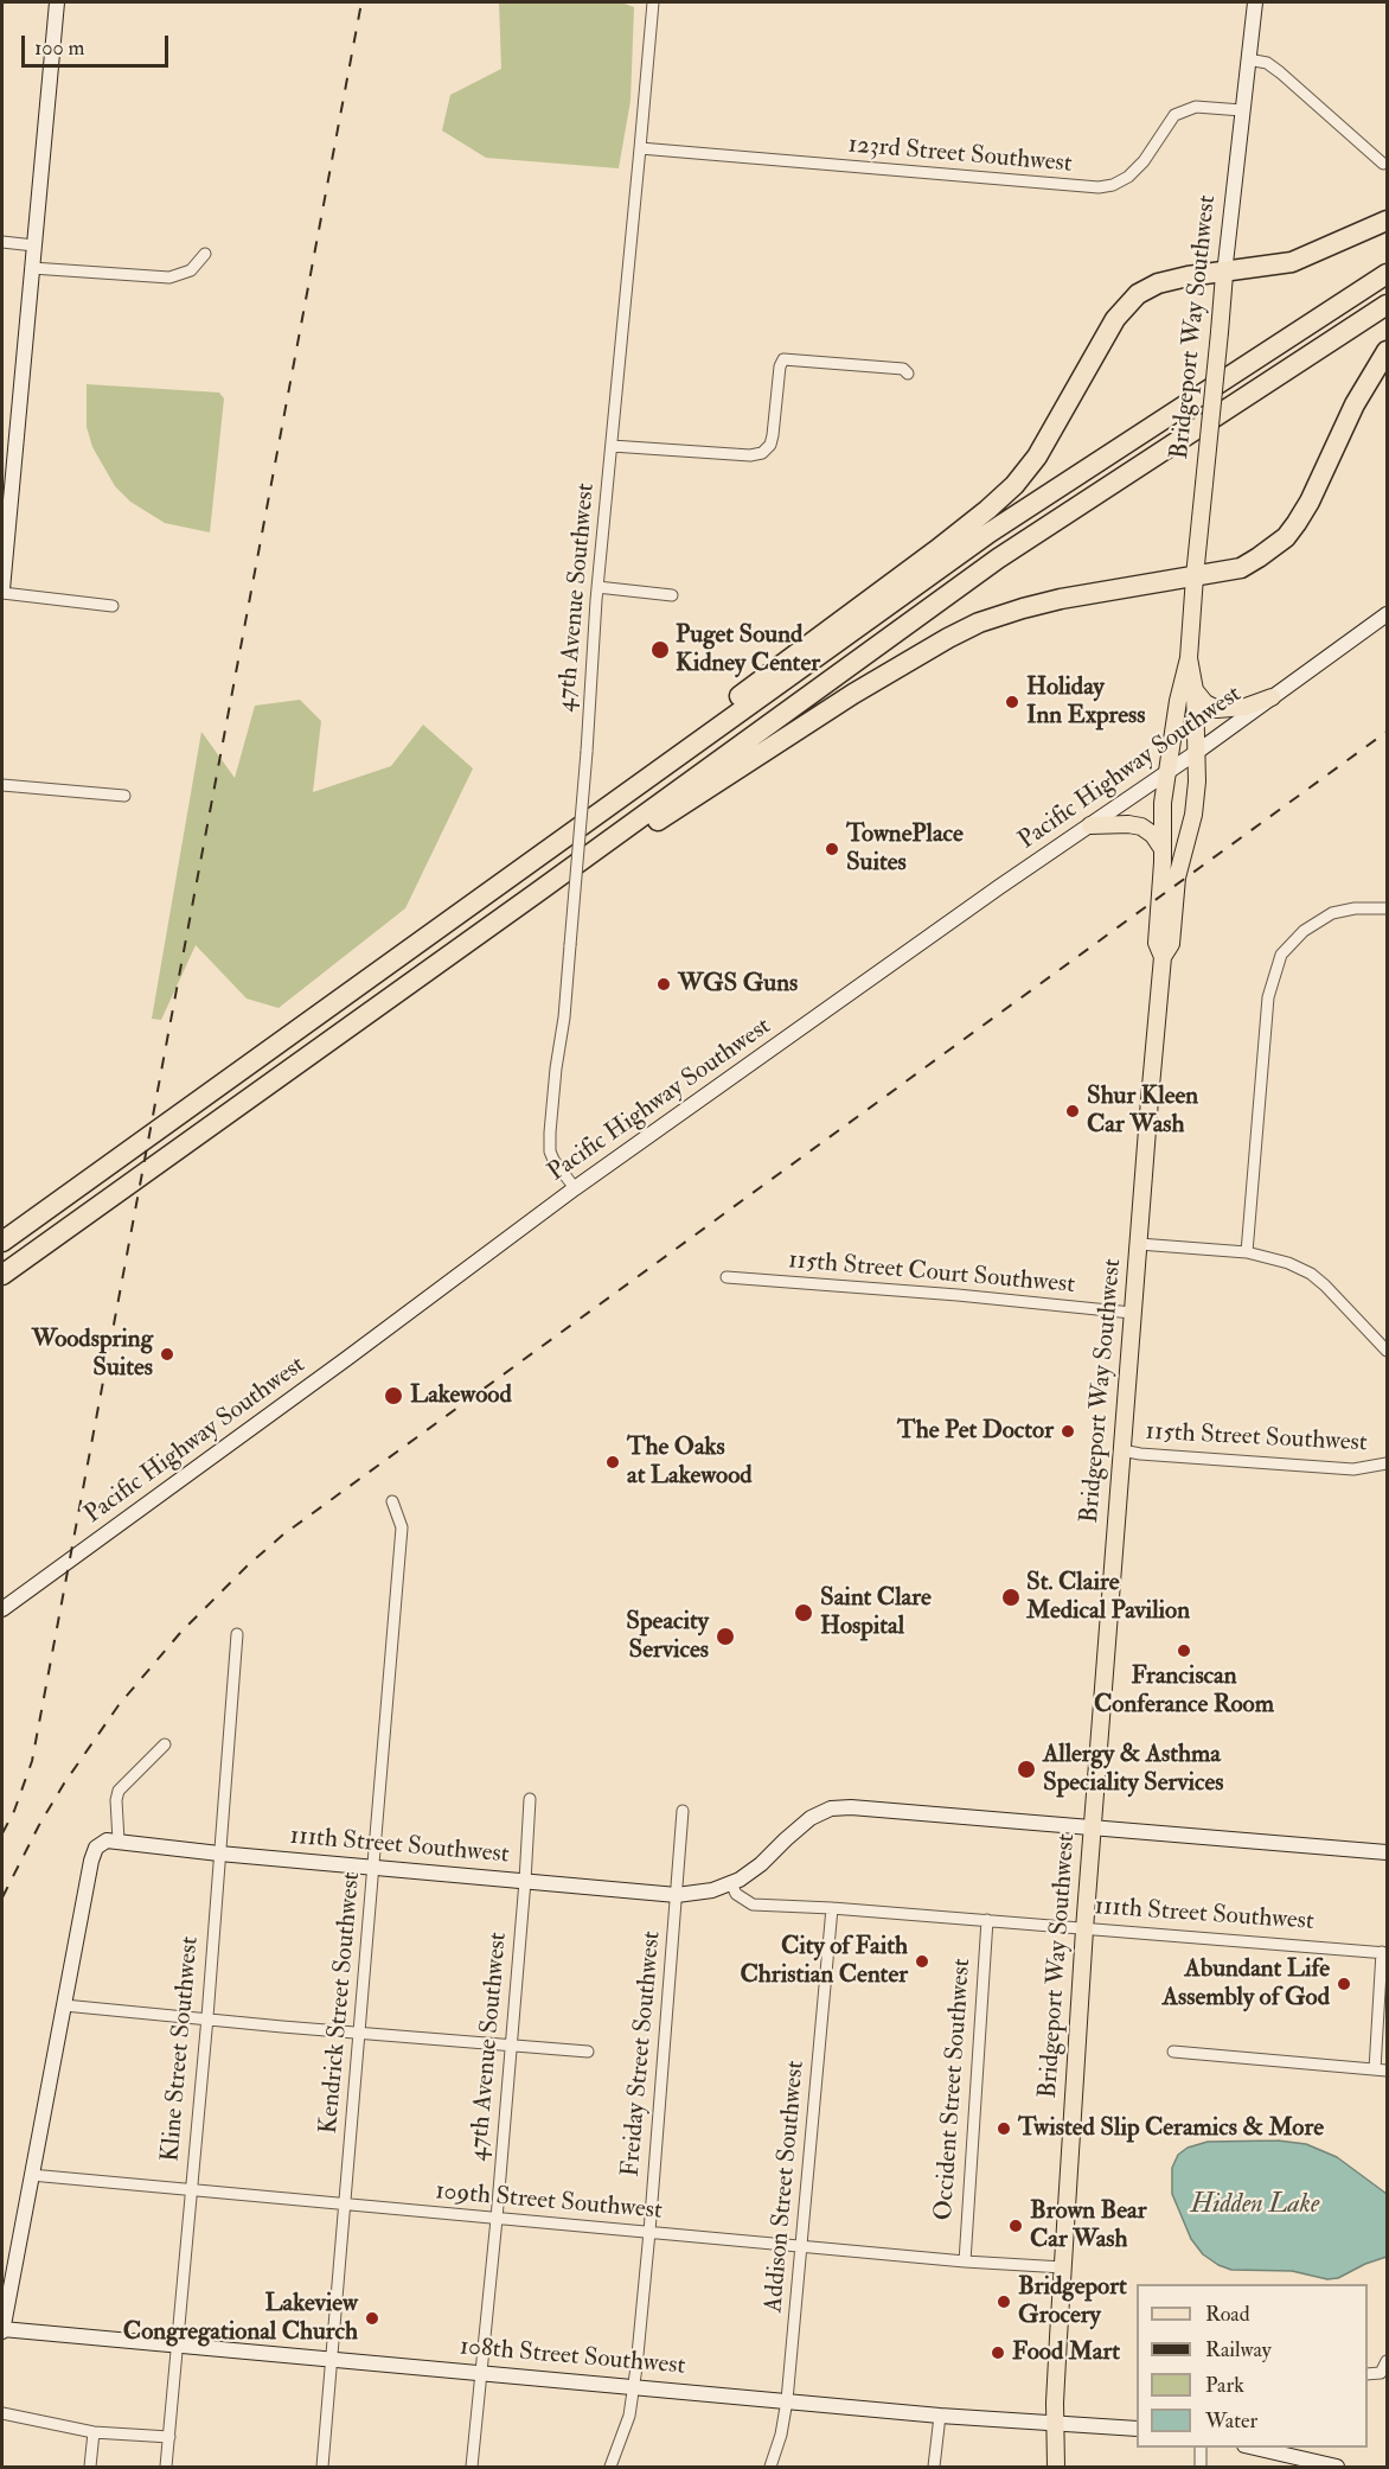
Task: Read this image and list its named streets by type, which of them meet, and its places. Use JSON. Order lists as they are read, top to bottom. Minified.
{"streets":{"main road":["Bridgeport Way Southwest"],"street":["123rd Street Southwest","47th Avenue Southwest","Pacific Highway Southwest","115th Street Court Southwest","115th Street Southwest","111th Street Southwest","Kendrick Street Southwest","Kline Street Southwest","Freiday Street Southwest","Occident Street Southwest","Addison Street Southwest","109th Street Southwest","108th Street Southwest"]},"crossings":[["123rd Street Southwest","Bridgeport Way Southwest"],["123rd Street Southwest","47th Avenue Southwest"],["Bridgeport Way Southwest","Pacific Highway Southwest"],["Bridgeport Way Southwest","115th Street Court Southwest"],["Bridgeport Way Southwest","115th Street Southwest"],["Bridgeport Way Southwest","111th Street Southwest"],["Bridgeport Way Southwest","109th Street Southwest"],["Bridgeport Way Southwest","108th Street Southwest"],["47th Avenue Southwest","Pacific Highway Southwest"],["47th Avenue Southwest","111th Street Southwest"],["47th Avenue Southwest","109th Street Southwest"],["47th Avenue Southwest","108th Street Southwest"],["111th Street Southwest","Kendrick Street Southwest"],["111th Street Southwest","Kline Street Southwest"],["111th Street Southwest","Freiday Street Southwest"],["111th Street Southwest","Occident Street Southwest"],["111th Street Southwest","Addison Street Southwest"],["Kendrick Street Southwest","109th Street Southwest"],["Kendrick Street Southwest","108th Street Southwest"],["Kline Street Southwest","109th Street Southwest"],["Kline Street Southwest","108th Street Southwest"],["Freiday Street Southwest","109th Street Southwest"],["Freiday Street Southwest","108th Street Southwest"],["Occident Street Southwest","109th Street Southwest"],["Addison Street Southwest","109th Street Southwest"],["Addison Street Southwest","108th Street Southwest"]],"water":["Hidden Lake"],"places":["Puget Sound Kidney Center","Holiday Inn Express","TownePlace Suites","WGS Guns","Shur Kleen Car Wash","Woodspring Suites","Lakewood","The Pet Doctor","The Oaks at Lakewood","St. Claire Medical Pavilion","Saint Clare Hospital","Speacity Services","Franciscan Conferance Room","Allergy & Asthma Speciality Services","City of Faith Christian Center","Abundant Life Assembly of God","Twisted Slip Ceramics & More","Brown Bear Car Wash","Bridgeport Grocery","Lakeview Congregational Church","Food Mart"],"legend":["Road","Railway","Park","Water"],"scale_bar":"100 m"}
